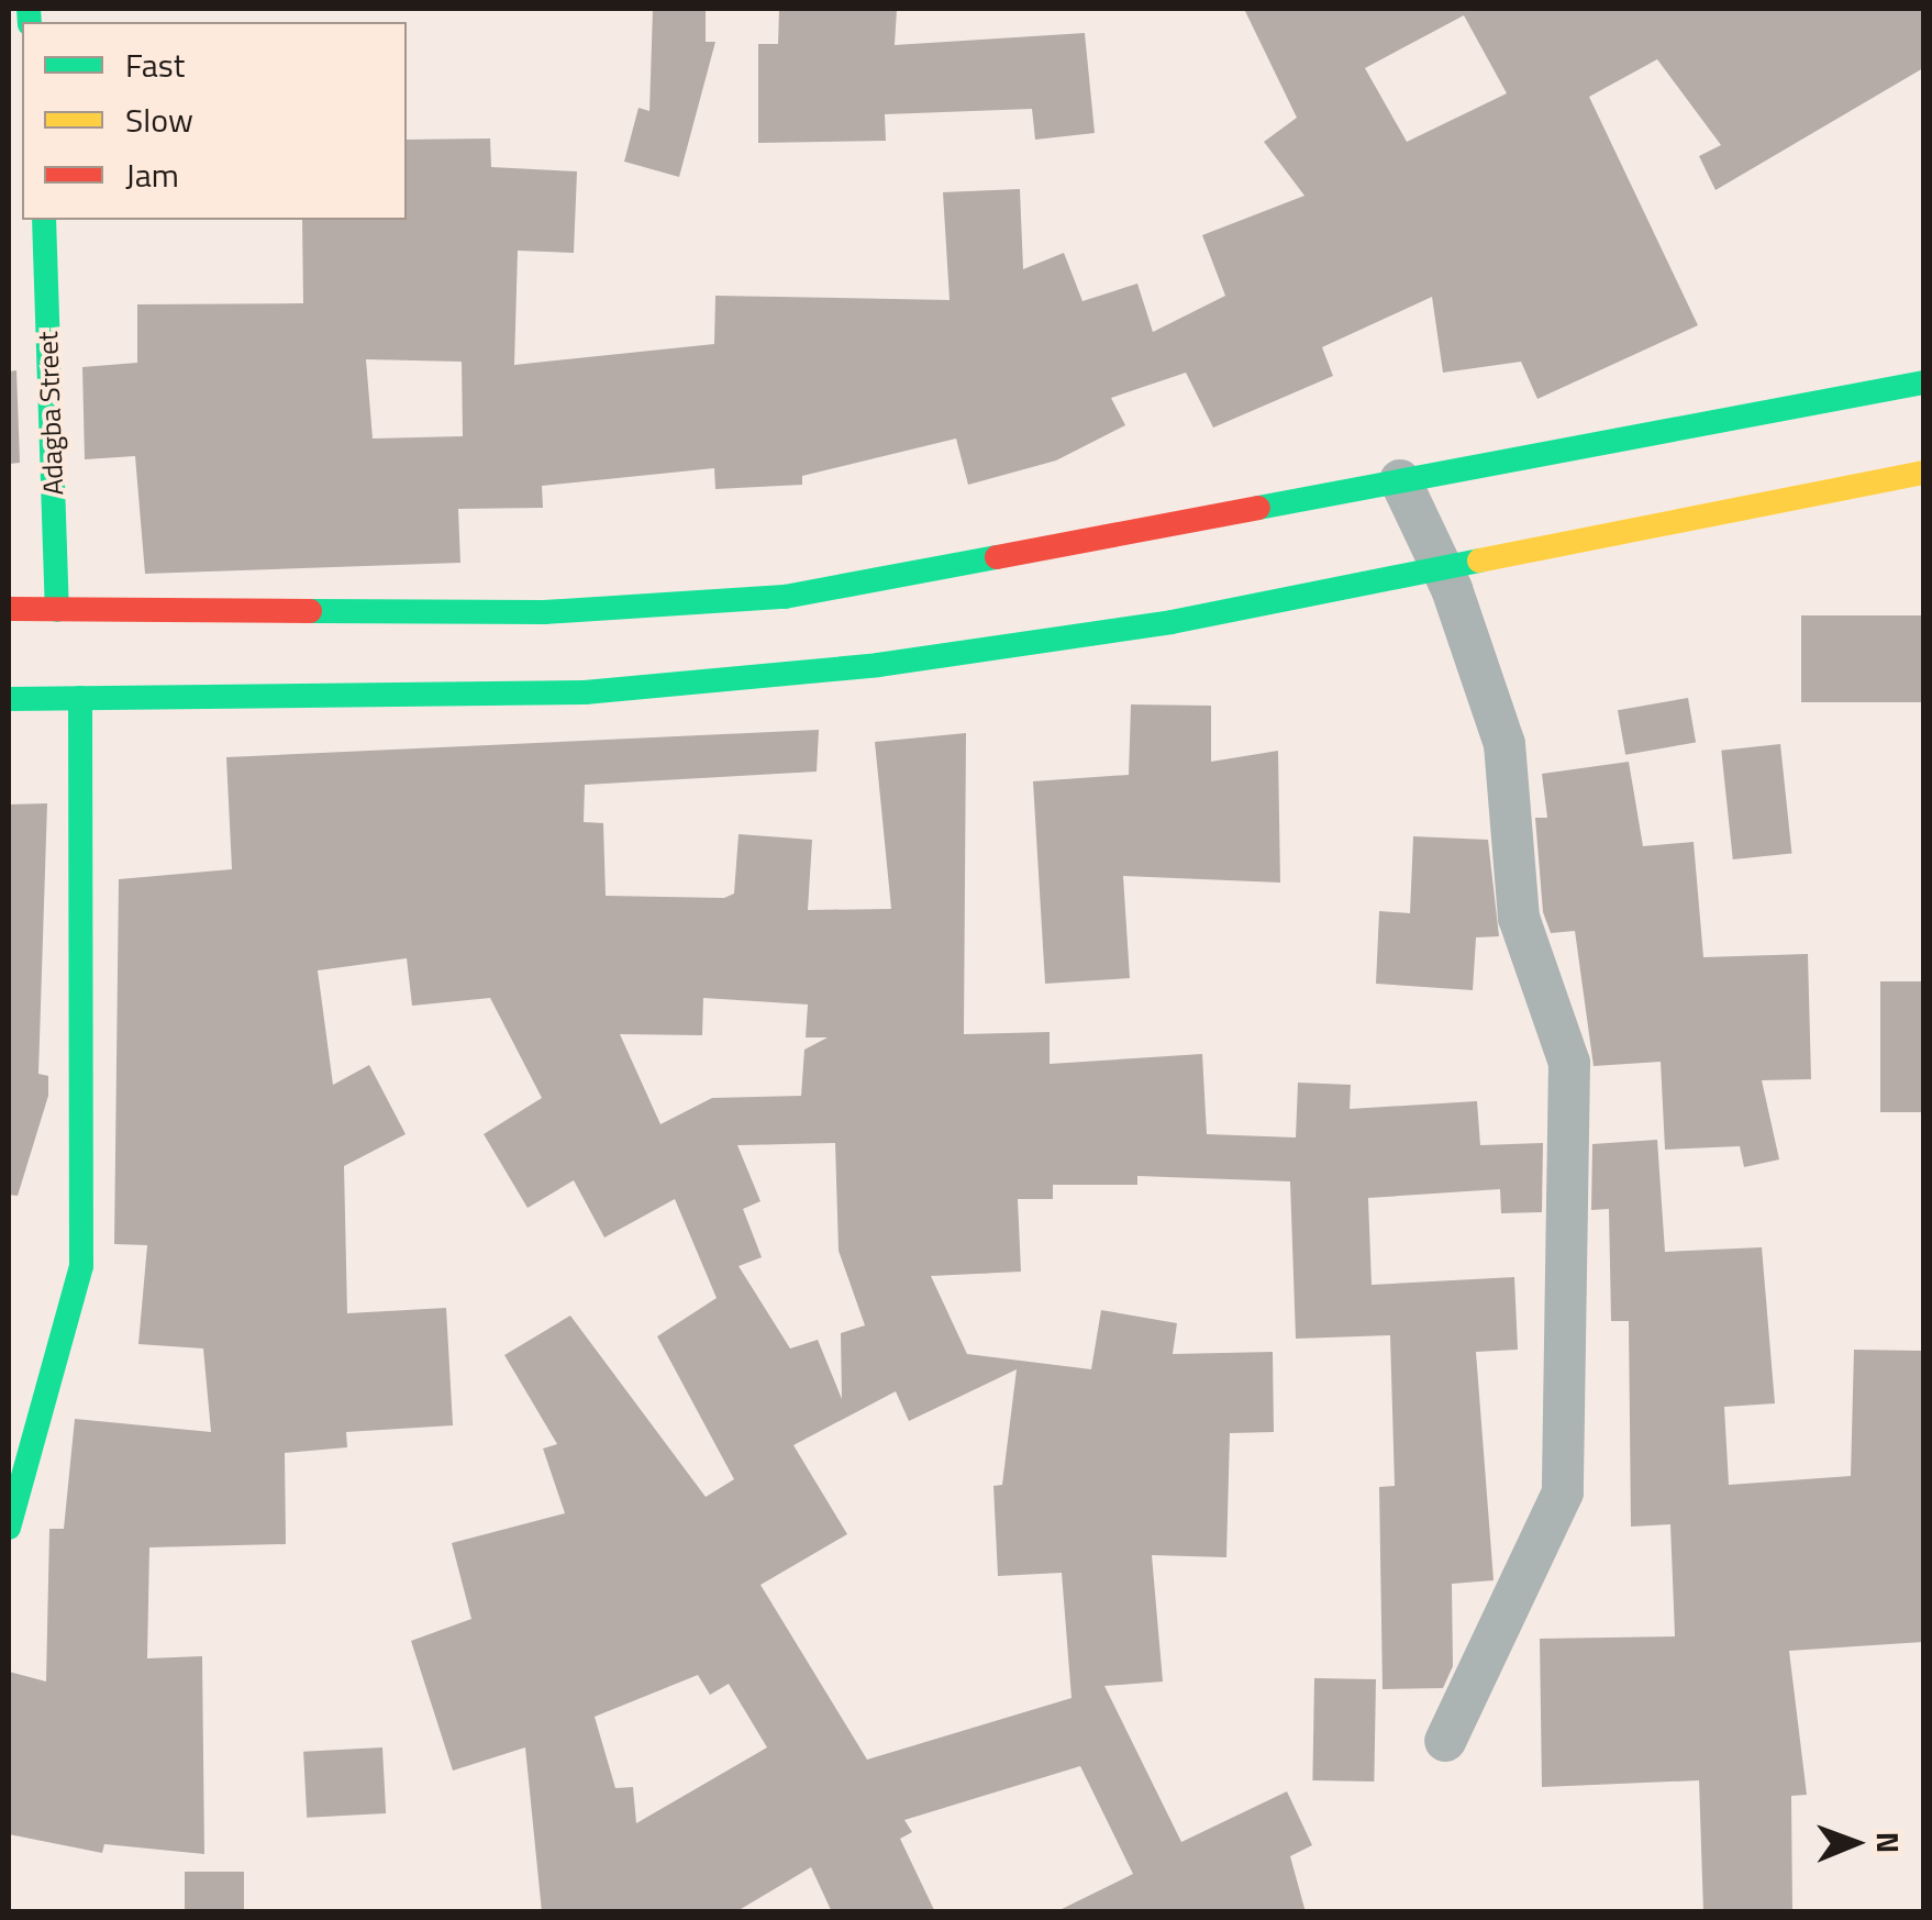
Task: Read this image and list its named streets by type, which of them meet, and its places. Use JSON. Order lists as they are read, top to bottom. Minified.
{"streets":{"street":["Adagba Street"]},"legend":["Fast","Slow","Jam"],"north":"right"}
